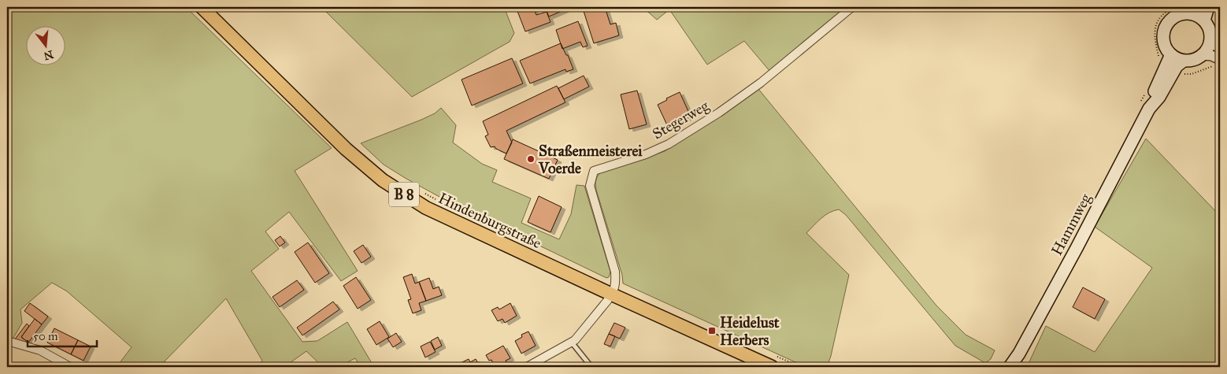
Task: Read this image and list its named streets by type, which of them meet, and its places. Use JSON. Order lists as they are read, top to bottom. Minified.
{"streets":{"main road":["B 8","Hindenburgstraße","Hammweg"],"street":["Stegerweg"]},"crossings":[["Stegerweg","Hindenburgstraße"]],"places":{"other":["Straßenmeisterei Voerde"],"transit":["Heidelust Herbers"]},"scale_bar":"50 m","north":"bottom"}
